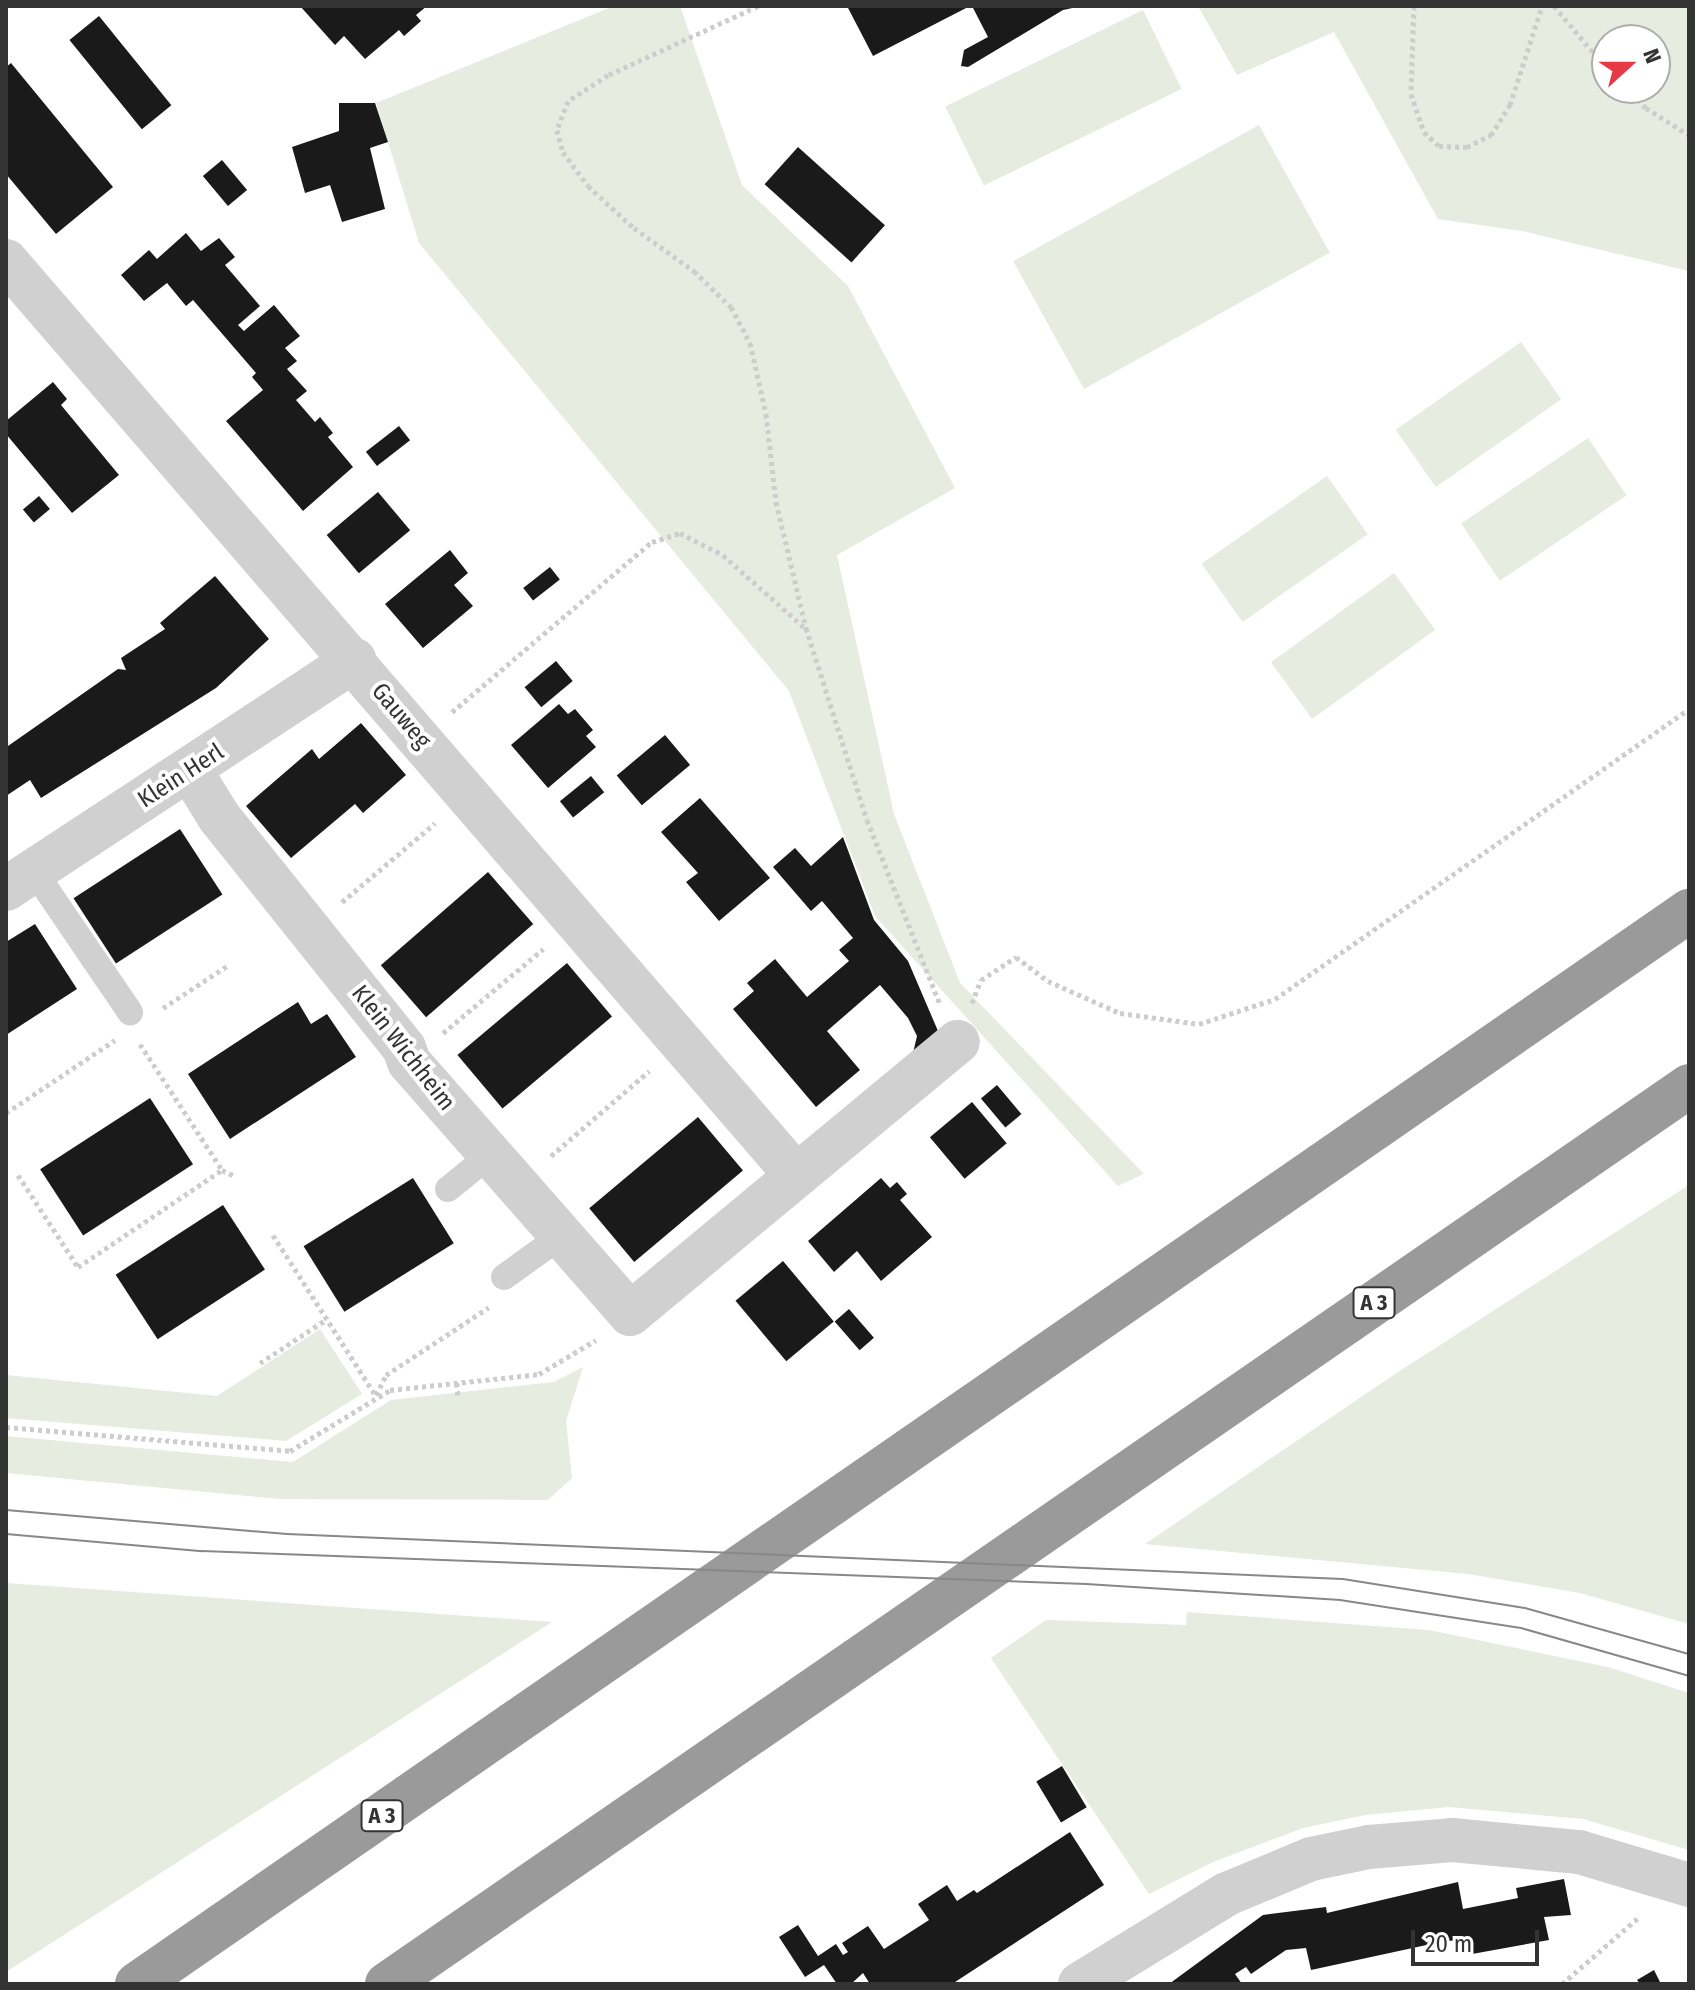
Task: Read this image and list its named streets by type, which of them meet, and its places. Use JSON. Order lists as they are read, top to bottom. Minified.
{"streets":{"highway":["A 3"],"street":["Gauweg","Klein Herl","Klein Wichheim"]},"crossings":[["Gauweg","Klein Herl"],["Klein Herl","Klein Wichheim"]],"scale_bar":"20 m","north":"right"}
